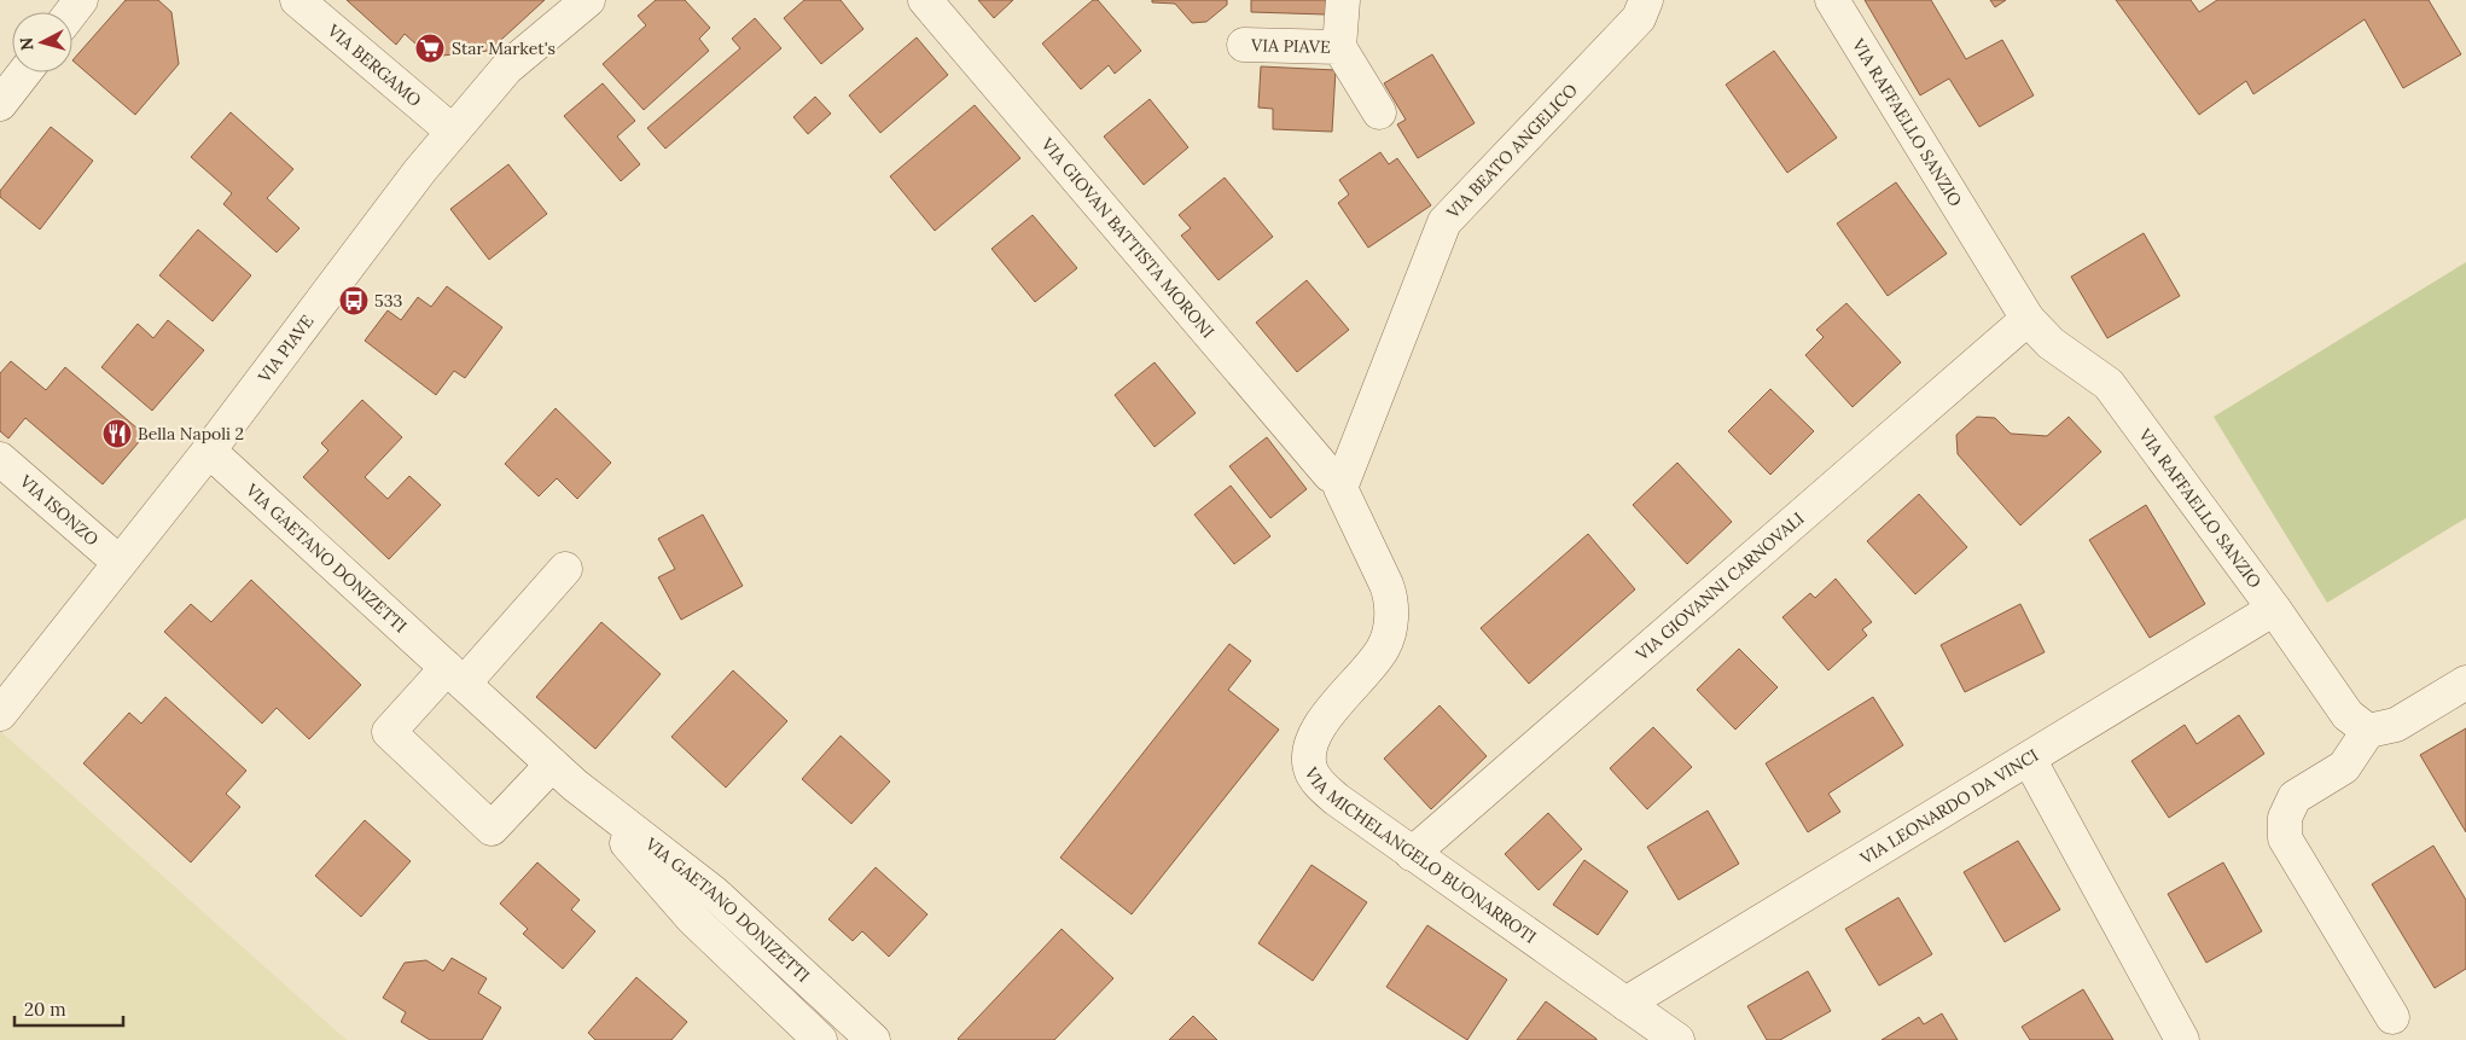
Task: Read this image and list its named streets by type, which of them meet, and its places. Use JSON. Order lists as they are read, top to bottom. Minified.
{"streets":{"street":["VIA PIAVE","VIA BERGAMO","VIA RAFFAELLO SANZIO","VIA BEATO ANGELICO","VIA GIOVAN BATTISTA MORONI","VIA ISONZO","VIA GAETANO DONIZETTI","VIA GIOVANNI CARNOVALI","VIA LEONARDO DA VINCI","VIA MICHELANGELO BUONARROTI"]},"crossings":[["VIA PIAVE","VIA BERGAMO"],["VIA PIAVE","VIA ISONZO"],["VIA PIAVE","VIA GAETANO DONIZETTI"],["VIA RAFFAELLO SANZIO","VIA GIOVANNI CARNOVALI"],["VIA RAFFAELLO SANZIO","VIA LEONARDO DA VINCI"],["VIA BEATO ANGELICO","VIA GIOVAN BATTISTA MORONI"],["VIA BEATO ANGELICO","VIA MICHELANGELO BUONARROTI"],["VIA GIOVAN BATTISTA MORONI","VIA MICHELANGELO BUONARROTI"],["VIA GIOVANNI CARNOVALI","VIA MICHELANGELO BUONARROTI"],["VIA LEONARDO DA VINCI","VIA MICHELANGELO BUONARROTI"]],"places":{"supermarket":["Star Market's"],"bus stop":["533"],"restaurant":["Bella Napoli 2"]},"scale_bar":"20 m","north":"left"}
